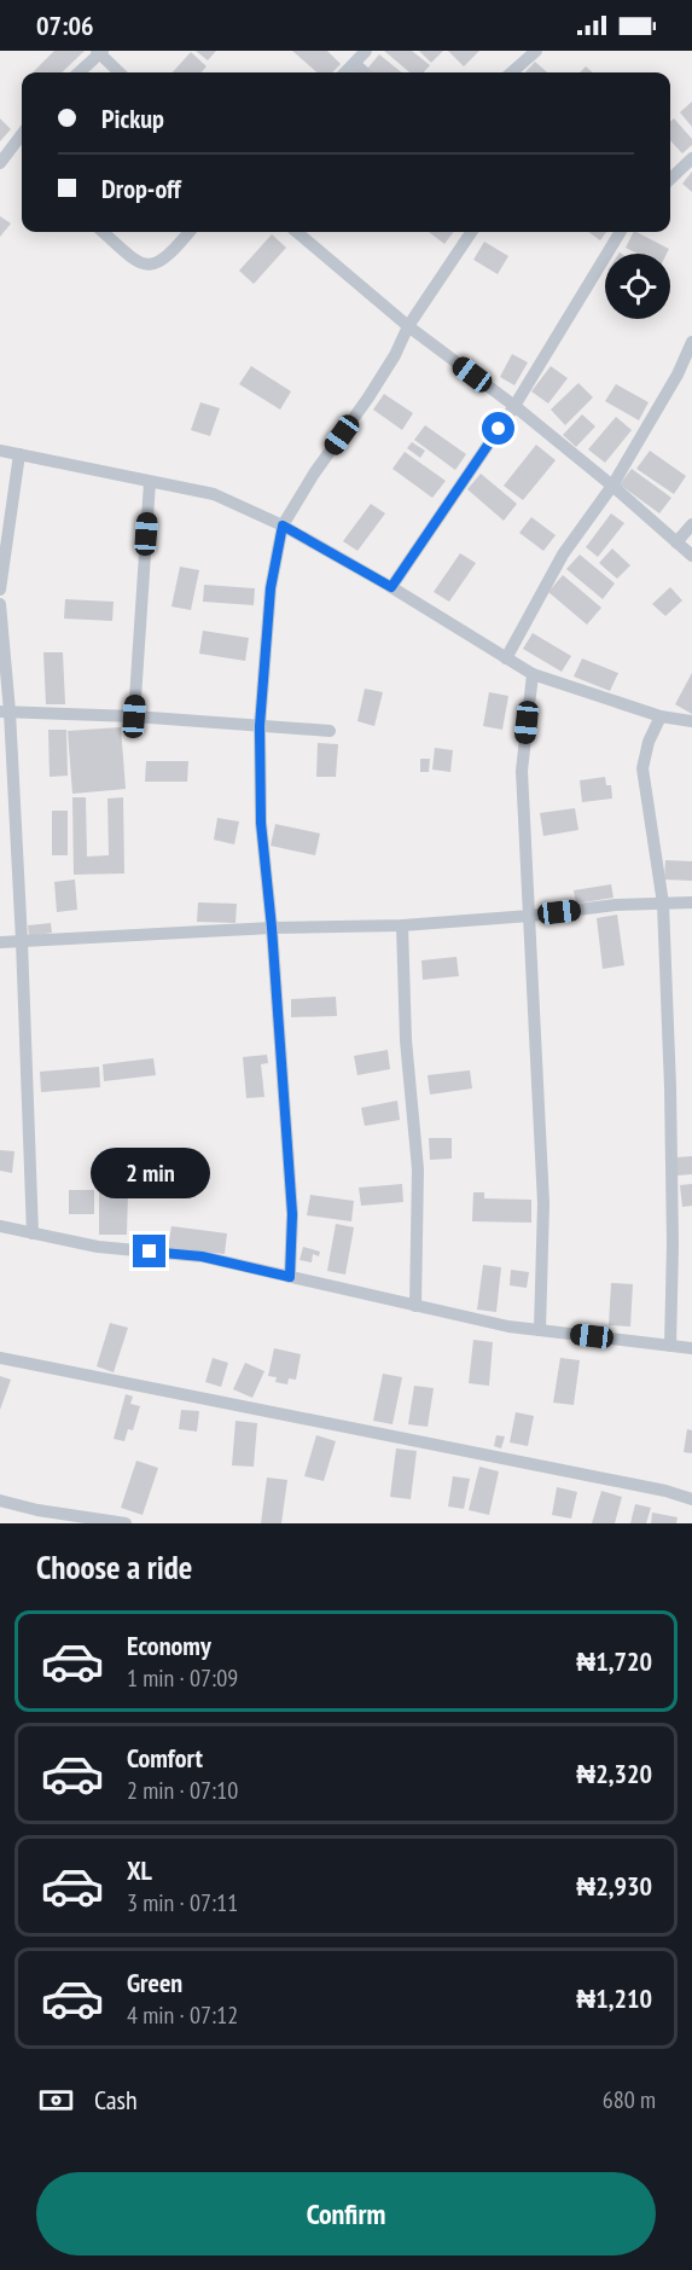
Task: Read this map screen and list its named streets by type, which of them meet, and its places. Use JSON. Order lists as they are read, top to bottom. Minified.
{"page":{"status":"07:06","banner":["Pickup","Drop-off"],"bubble":"2 min","heading":"Choose a ride","list":[{"name":"Economy","note":"1 min · 07:09","value":"₦1,720"},{"name":"Comfort","note":"2 min · 07:10","value":"₦2,320"},{"name":"XL","note":"3 min · 07:11","value":"₦2,930"},{"name":"Green","note":"4 min · 07:12","value":"₦1,210"}],"pay":["Cash","680 m"],"buttons":"Confirm"}}
